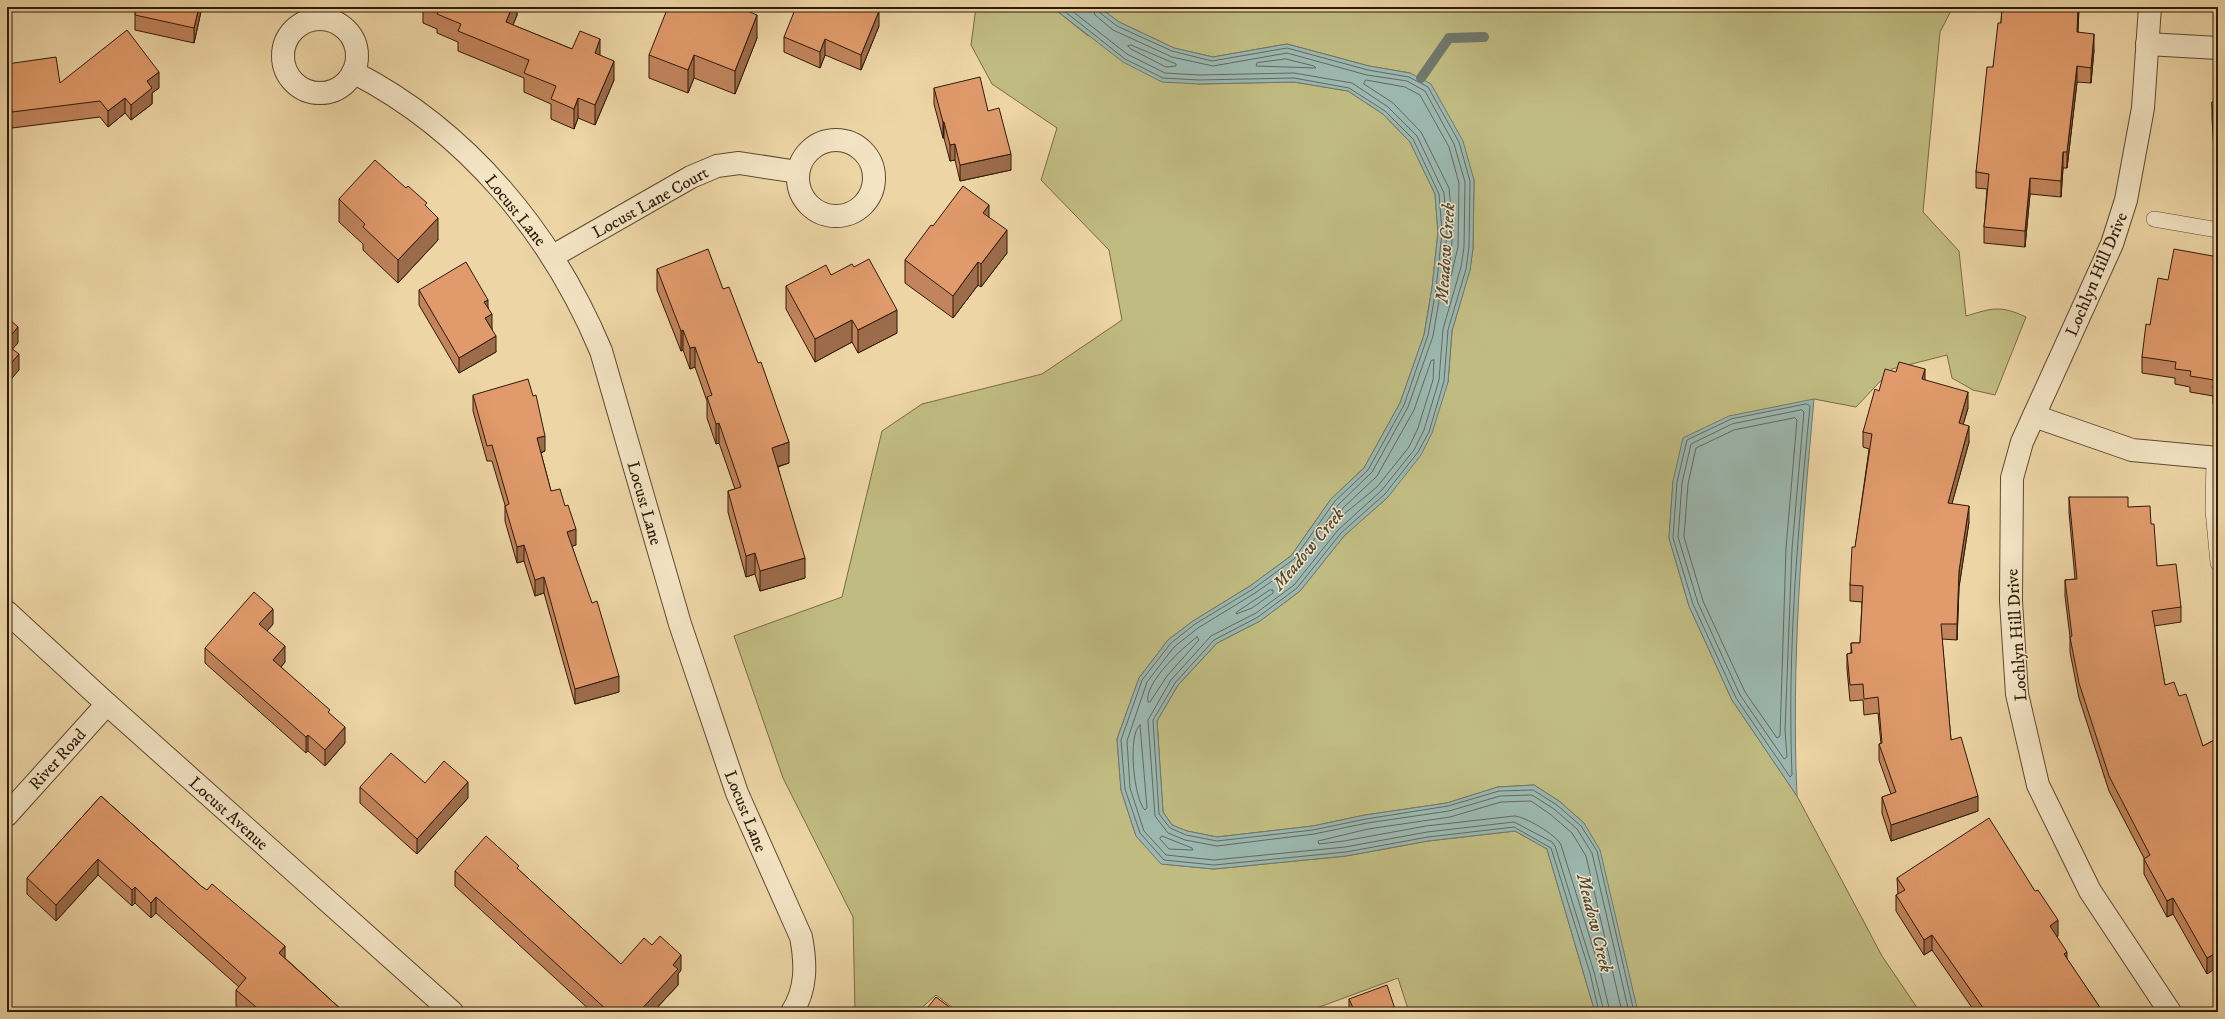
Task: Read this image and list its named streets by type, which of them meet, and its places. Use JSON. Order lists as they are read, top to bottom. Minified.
{"streets":{"street":["Locust Lane Court","Locust Lane","Lochlyn Hill Drive","River Road","Locust Avenue"]},"crossings":[["Locust Lane Court","Locust Lane"],["River Road","Locust Avenue"]],"water":["Meadow Creek"]}
